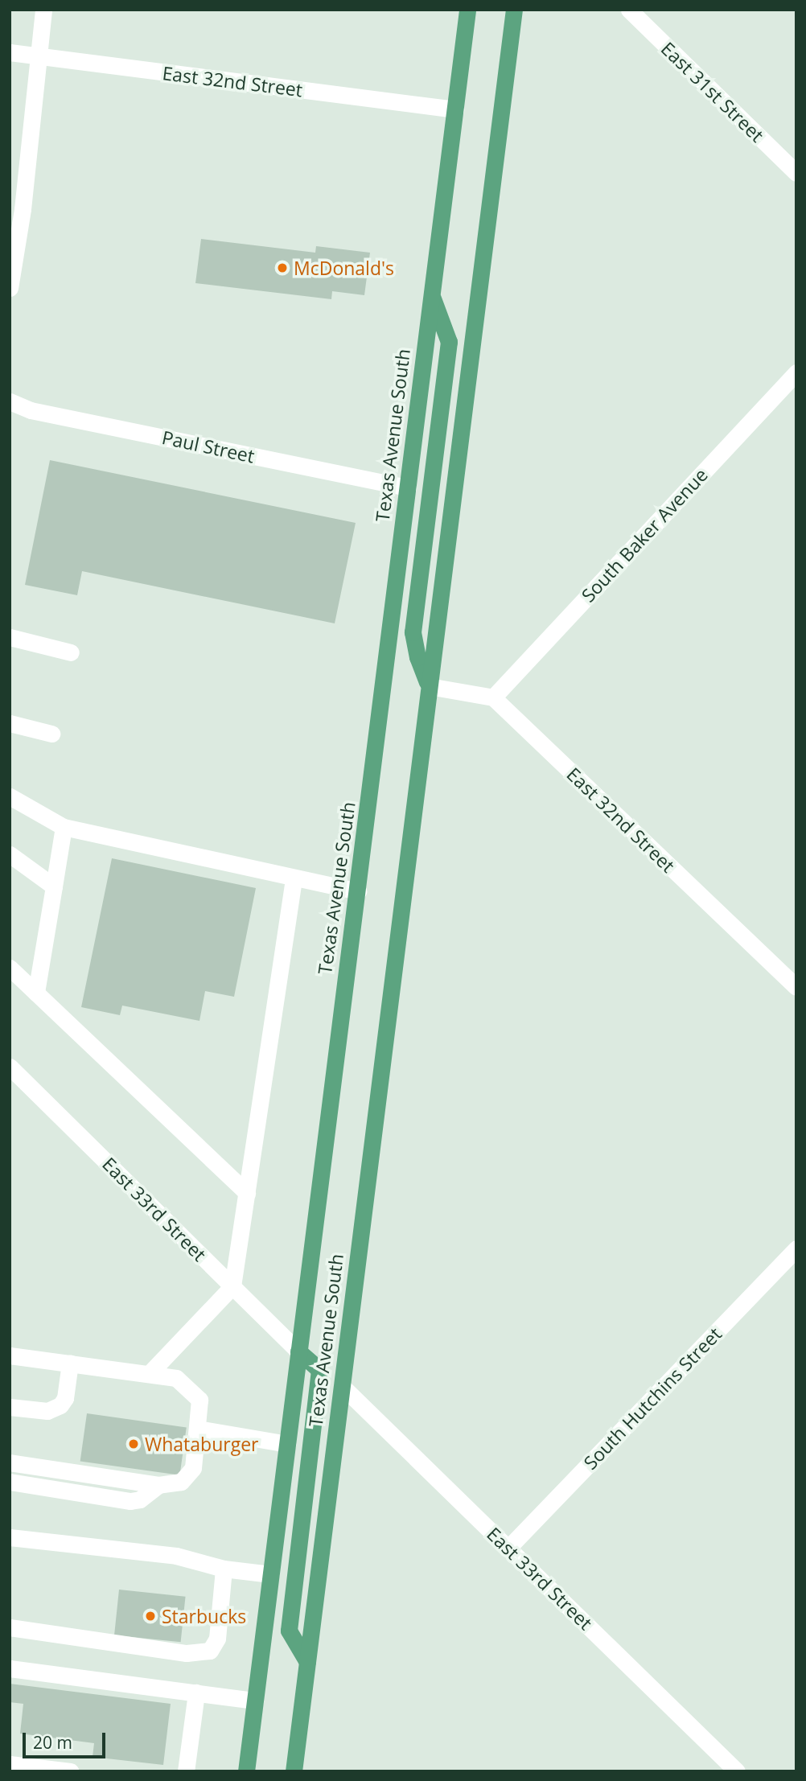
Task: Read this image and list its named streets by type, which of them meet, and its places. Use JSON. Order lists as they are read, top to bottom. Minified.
{"streets":{"main road":["Texas Avenue South"],"street":["East 32nd Street","East 31st Street","Paul Street","South Baker Avenue","East 33rd Street","South Hutchins Street"]},"crossings":[["East 32nd Street","Texas Avenue South"],["East 32nd Street","South Baker Avenue"],["Texas Avenue South","Paul Street"],["Texas Avenue South","East 33rd Street"],["East 33rd Street","South Hutchins Street"]],"places":["McDonald's","Whataburger","Starbucks"],"scale_bar":"20 m"}
